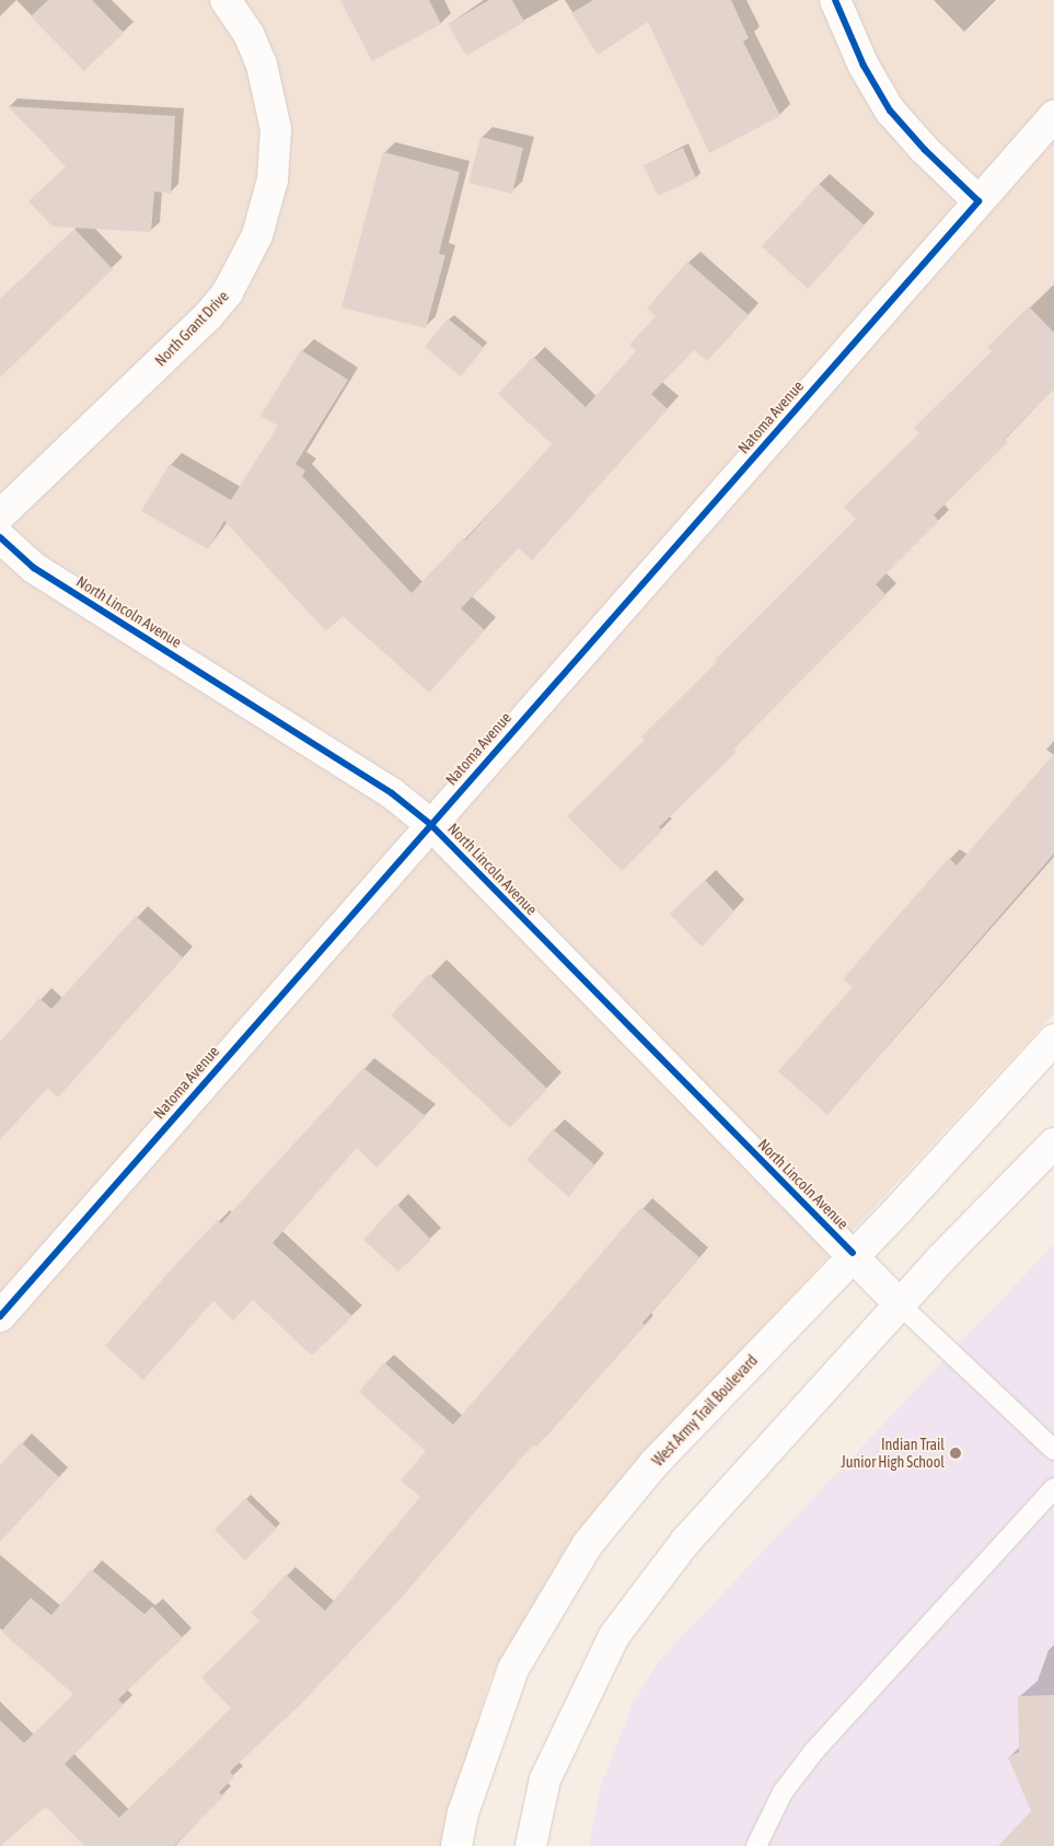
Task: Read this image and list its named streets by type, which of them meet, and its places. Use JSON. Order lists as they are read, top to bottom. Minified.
{"streets":{"street":["North Grant Drive","Natoma Avenue","North Lincoln Avenue","West Army Trail Boulevard"]},"crossings":[["Natoma Avenue","North Lincoln Avenue"],["North Lincoln Avenue","West Army Trail Boulevard"]],"places":["Indian Trail Junior High School"]}
